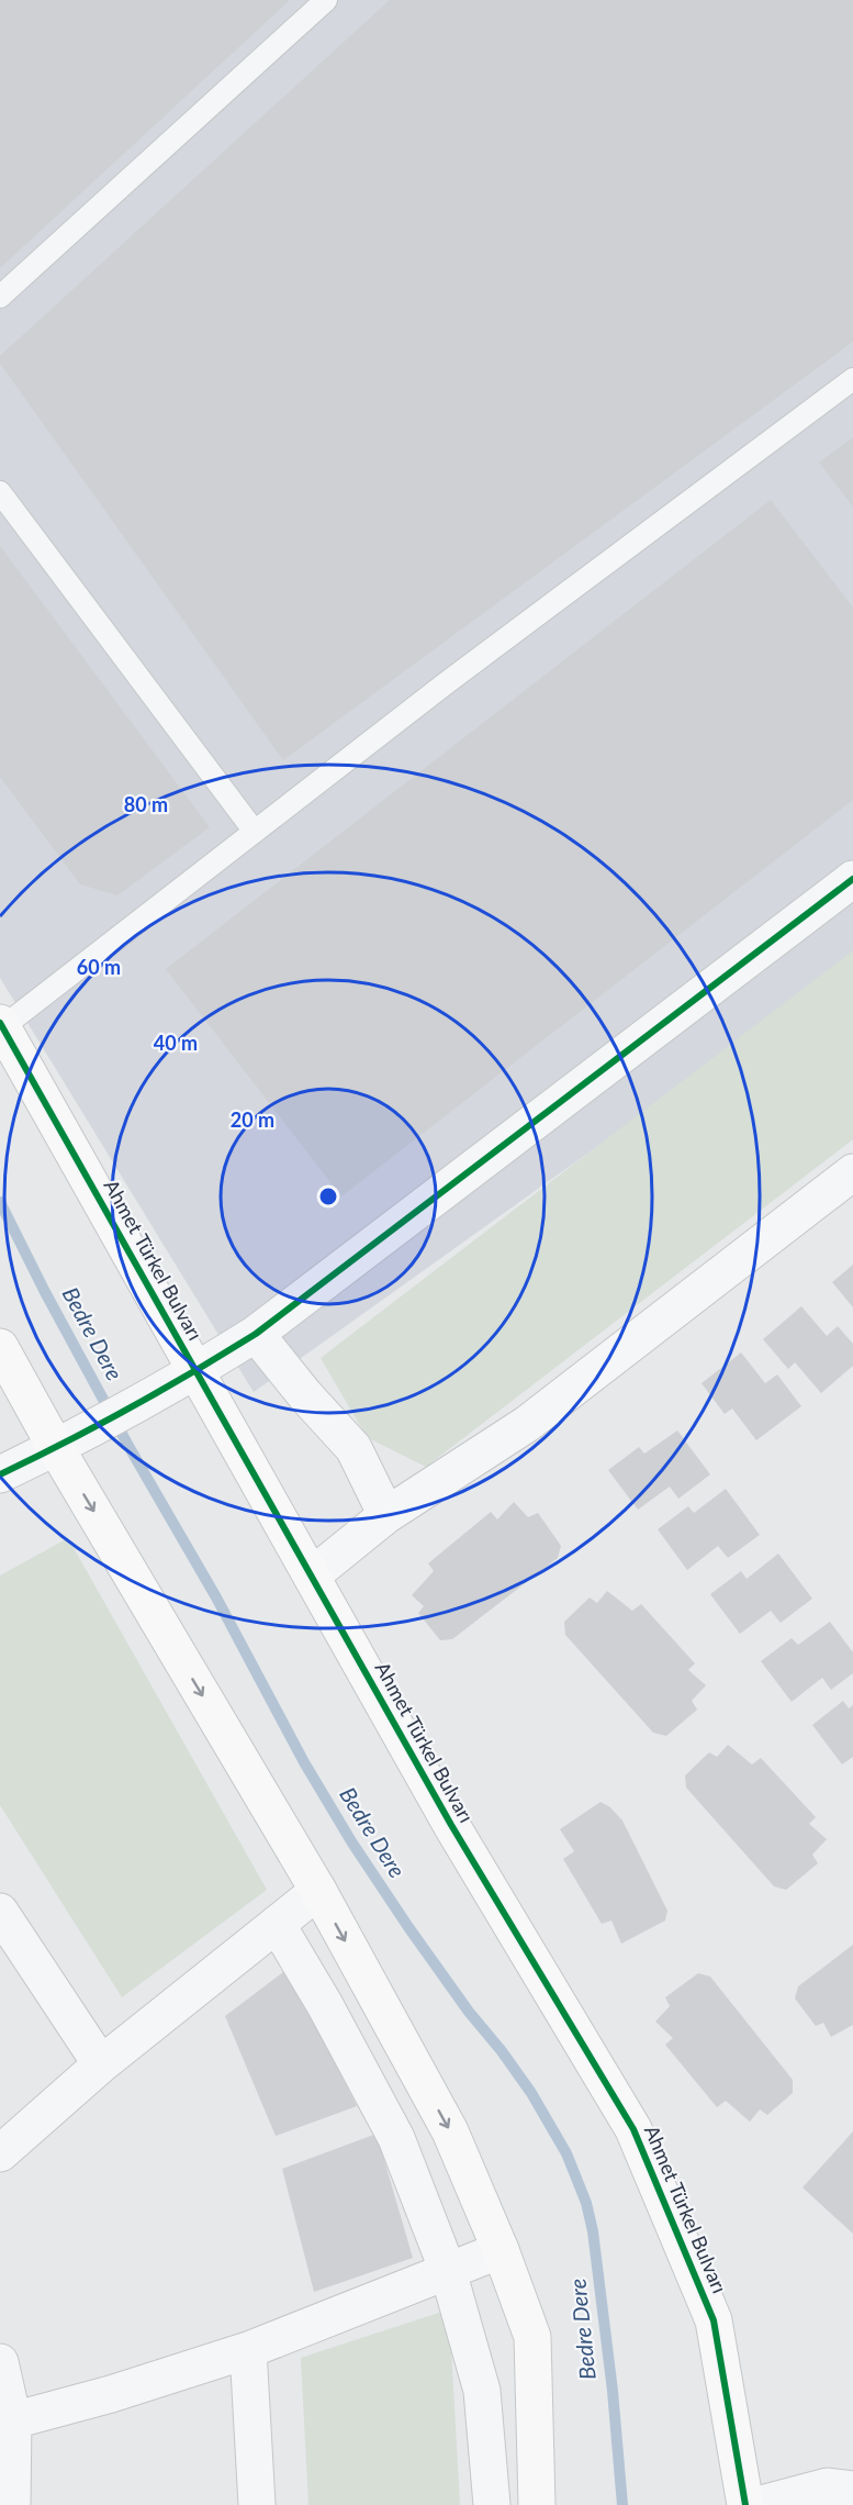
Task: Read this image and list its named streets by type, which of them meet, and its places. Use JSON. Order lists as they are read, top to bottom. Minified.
{"streets":{"street":["Ahmet Türkel Bulvarı"]},"water":["Bedre Dere"],"rings":["80 m","60 m","40 m","20 m"]}
